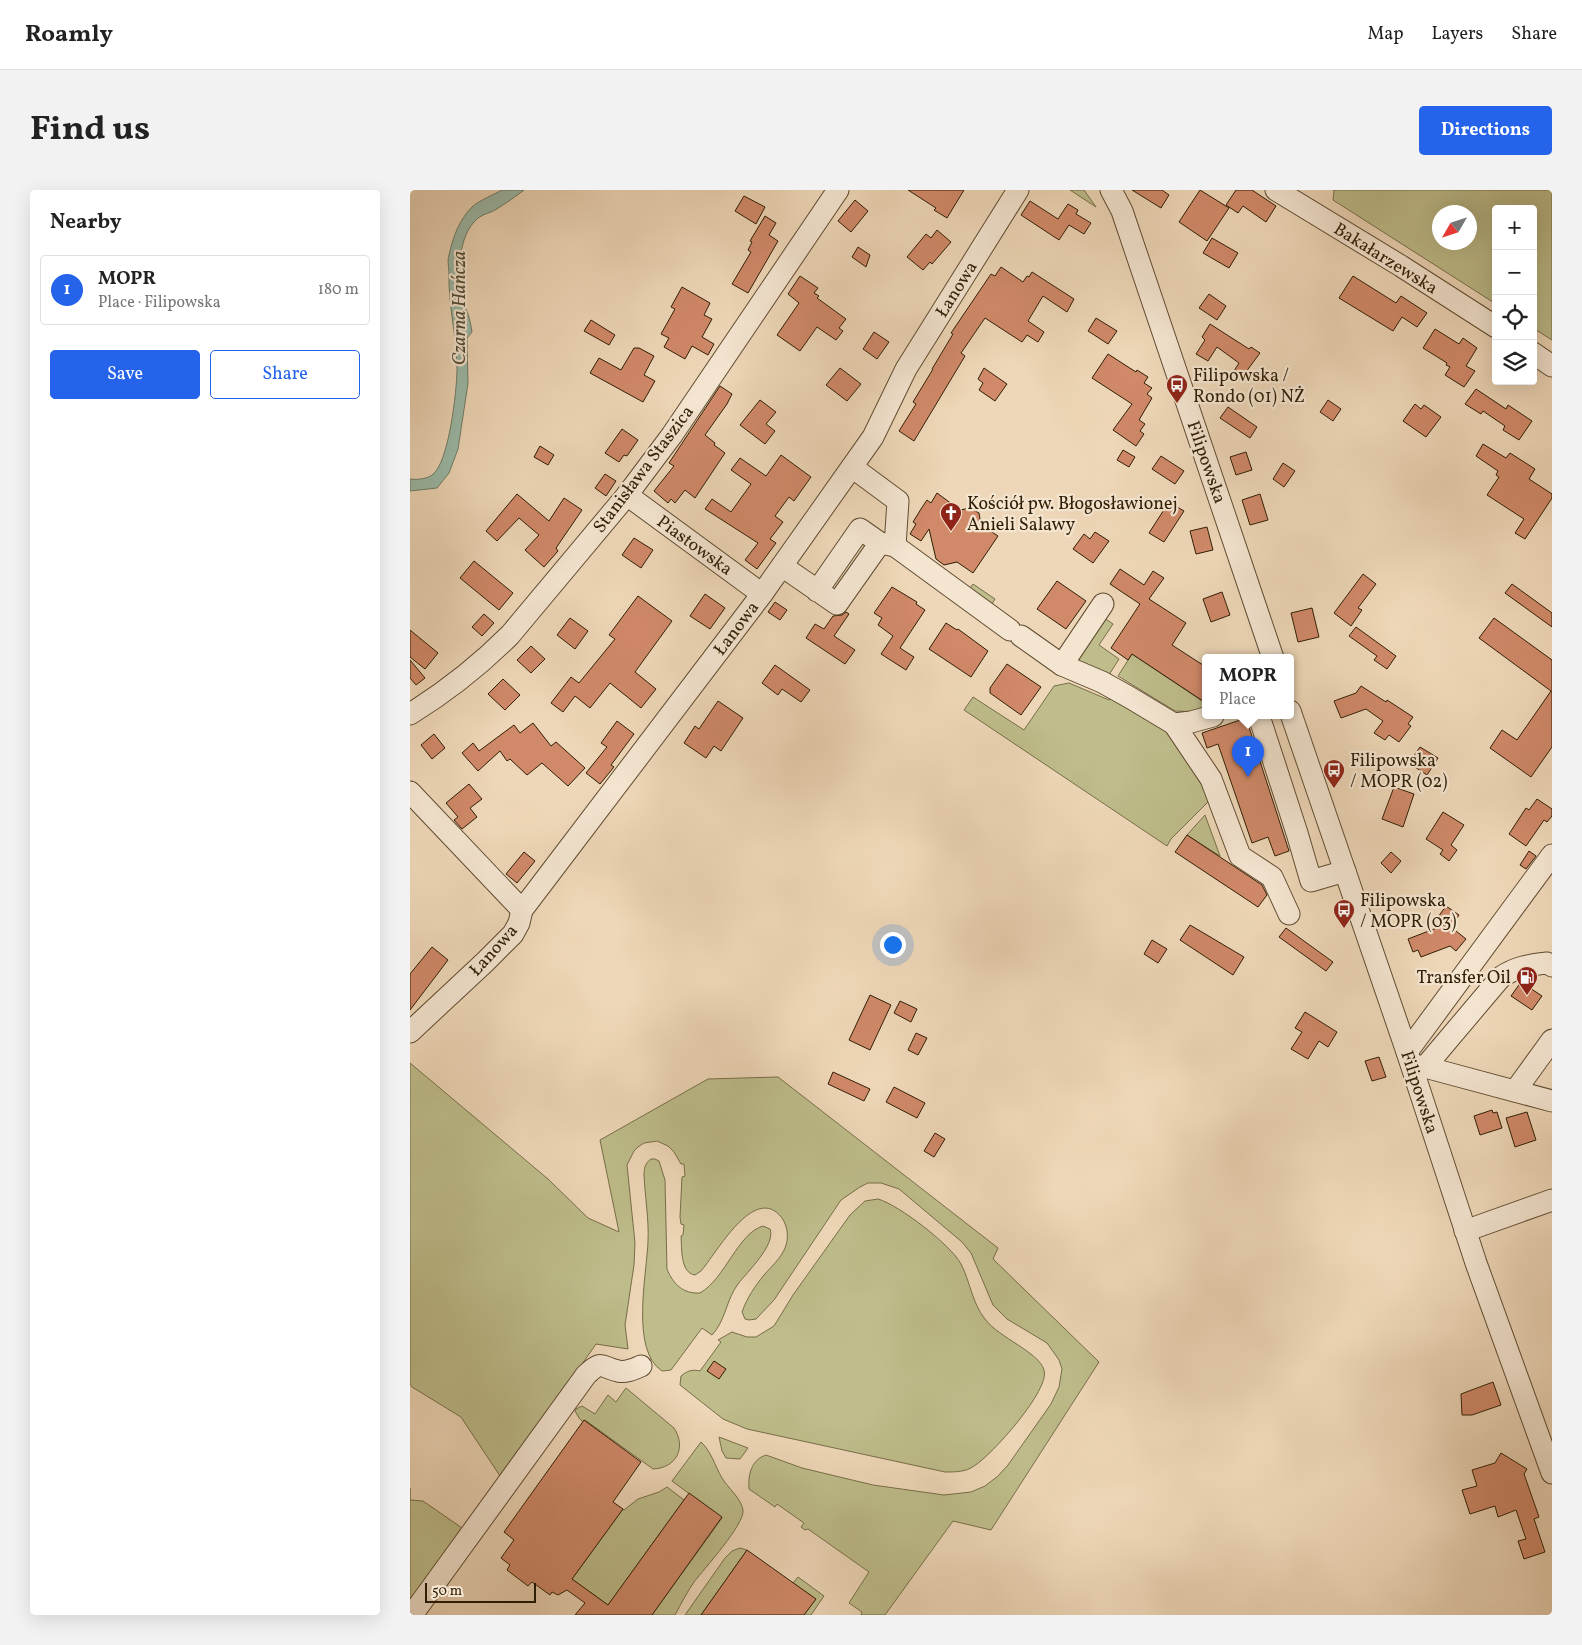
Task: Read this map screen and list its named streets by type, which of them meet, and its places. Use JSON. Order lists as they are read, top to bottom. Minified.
{"streets":{"street":["Bakałarzewska","Łanowa","Filipowska","Stanisława Staszica","Piastowska"]},"crossings":[["Łanowa","Piastowska"],["Stanisława Staszica","Piastowska"]],"water":["Czarna Hańcza"],"places":{"bus stop":["Filipowska / Rondo (01) NŻ","Filipowska / MOPR (02)","Filipowska / MOPR (03)"],"church":["Kościół pw. Błogosławionej Anieli Salawy"],"fuel station":["Transfer Oil"]},"scale_bar":"50 m","north":"bottom left","page":{"header":"Roamly","nav":["Map","Layers","Share"],"title":"Find us","buttons":["Directions",["Save","Share"]],"heading":"Nearby","map_buttons":["+","−"],"list":[{"mark":"1","name":"MOPR","note":"Place · Filipowska","value":"180 m"}],"popup":["MOPR","Place"],"pins":"1","scale":"50 m"}}
